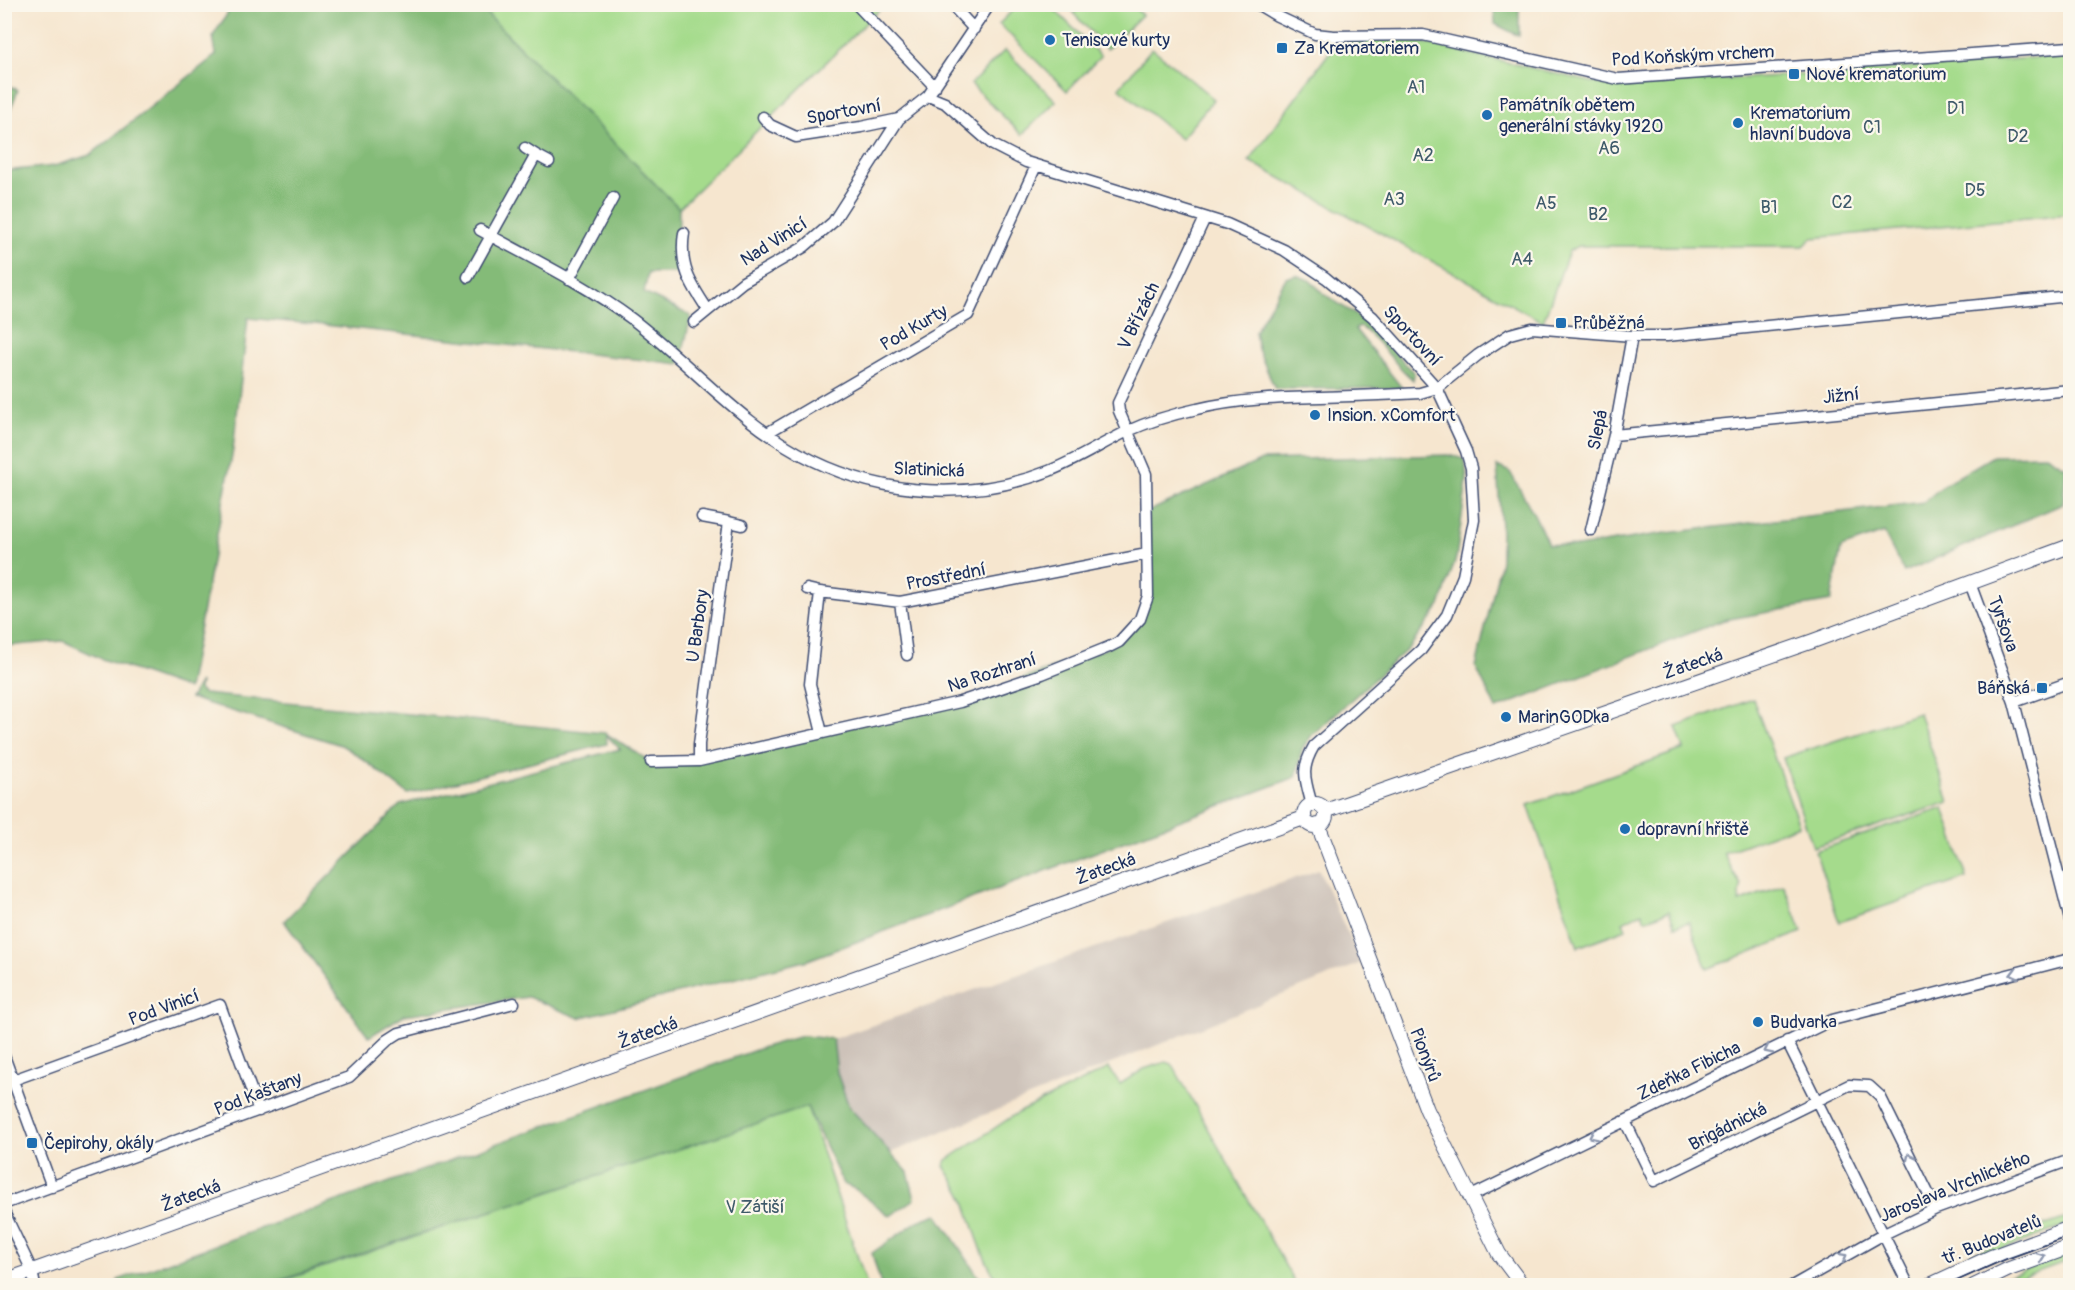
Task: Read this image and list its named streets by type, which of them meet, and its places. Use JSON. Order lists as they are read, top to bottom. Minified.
{"streets":{"street":["Pod Koňským vrchem","Sportovní","Nad Vinicí","V Břízách","Pod Kurty","Jižní","Slepá","Slatinická","Prostřední","Tyršova","U Barbory","Žatecká","Na Rozhraní","Pod Vinicí","Pionýrů","Zdeňka Fibicha","Pod Kaštany","Brigádnická","Jaroslava Vrchlického","tř. Budovatelů"]},"crossings":[["Sportovní","Nad Vinicí"],["Sportovní","V Břízách"],["Sportovní","Pod Kurty"],["Sportovní","Slatinická"],["Sportovní","Žatecká"],["Sportovní","Pionýrů"],["V Břízách","Slatinická"],["V Břízách","Na Rozhraní"],["Pod Kurty","Slatinická"],["Jižní","Slepá"],["Slatinická","Na Rozhraní"],["Prostřední","Na Rozhraní"],["Tyršova","Žatecká"],["U Barbory","Na Rozhraní"],["Žatecká","Pionýrů"],["Pod Vinicí","Pod Kaštany"],["Pionýrů","Zdeňka Fibicha"],["Zdeňka Fibicha","Brigádnická"],["Brigádnická","Jaroslava Vrchlického"]],"one_way":["Zdeňka Fibicha"],"parks":["A1","D1","C1","D2","A6","A2","D5","A3","C2","A5","B1","B2","A4","V Zátiší"],"places":{"other":["Tenisové kurty","Památník obětem generální stávky 1920","Krematorium hlavní budova","Insion. xComfort","MarinGODka","dopravní hřiště","Budvarka"],"transit":["Za Krematoriem","Nové krematorium","Průběžná","Báňská","Čepirohy, okály"]}}
